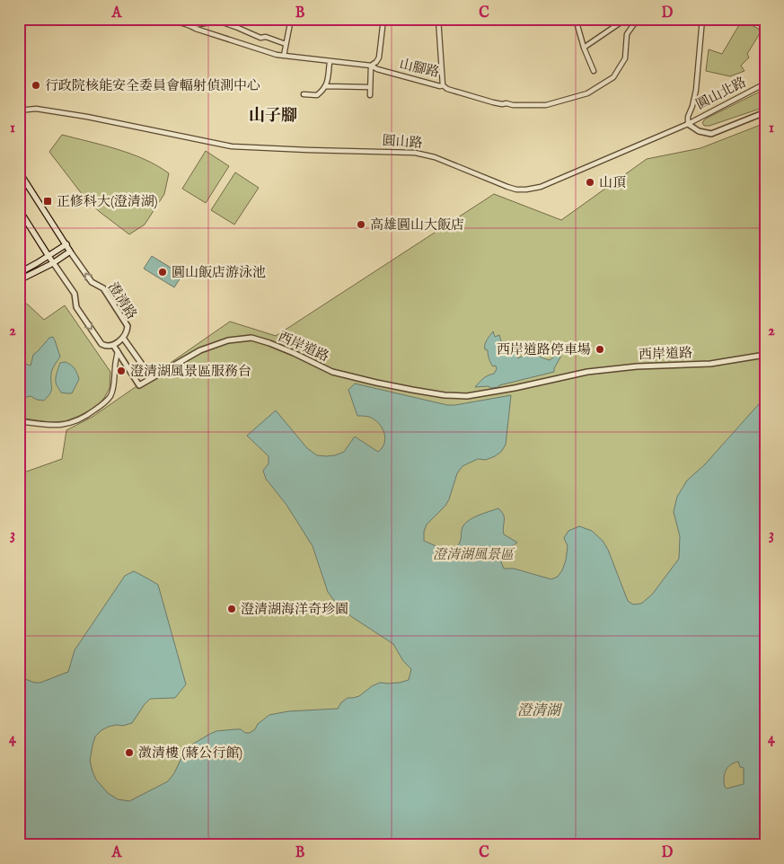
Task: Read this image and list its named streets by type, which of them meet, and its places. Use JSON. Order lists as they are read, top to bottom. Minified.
{"streets":{"main road":["澄清路"],"street":["山腳路","圓山北路","圓山路","西岸道路"]},"crossings":[["圓山北路","圓山路"]],"one_way":["澄清路"],"districts":["山子腳"],"water":["澄清湖"],"parks":["澄清湖風景區"],"places":{"other":["行政院核能安全委員會輻射偵測中心","山頂","高雄圓山大飯店","圓山飯店游泳池","西岸道路停車場","澄清湖風景區服務台","澄清湖海洋奇珍園","澂清樓 (蔣公行館)"],"transit":["正修科大(澄清湖)"]},"grid":{"columns":["A","B","C","D"],"rows":["1","2","3","4"]}}
